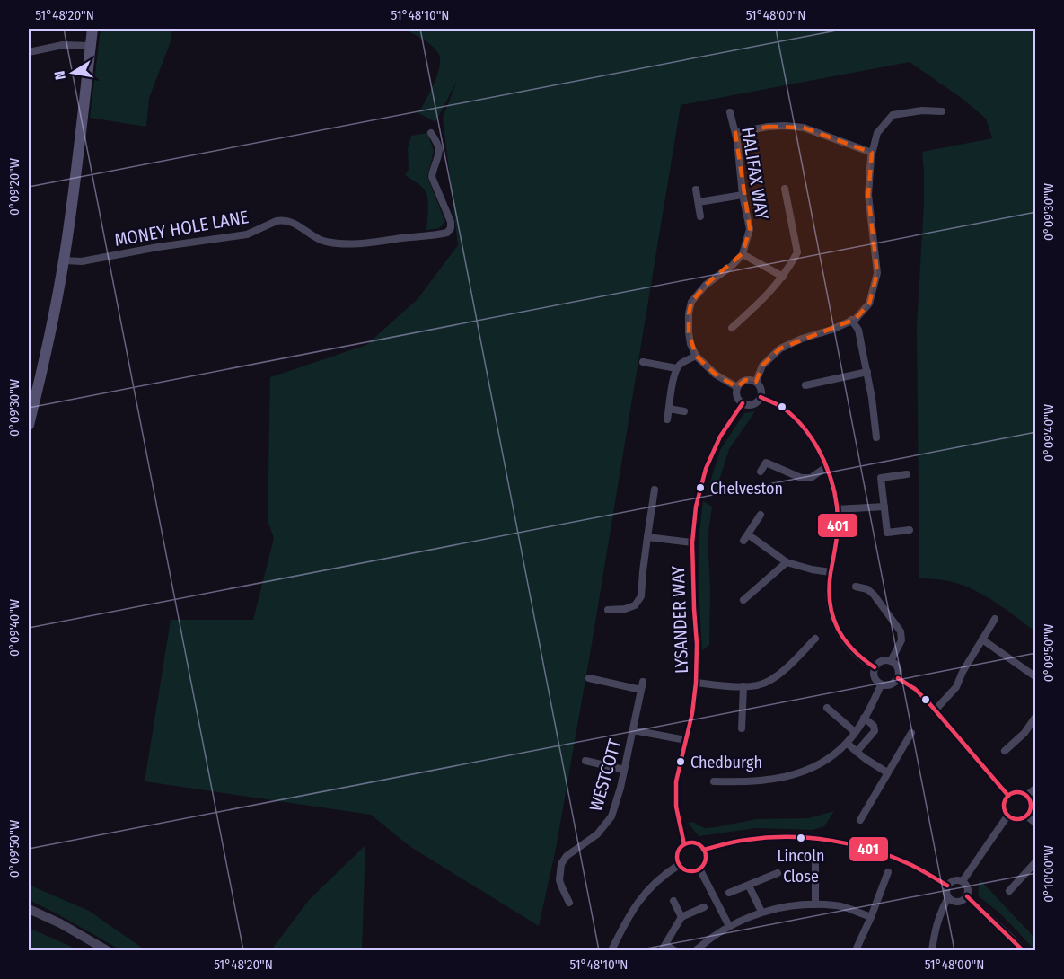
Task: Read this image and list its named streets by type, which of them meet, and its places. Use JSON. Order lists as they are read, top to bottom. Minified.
{"streets":{"street":["HALIFAX WAY","MONEY HOLE LANE","LYSANDER WAY","WESTCOTT"]},"crossings":[["HALIFAX WAY","LYSANDER WAY"]],"places":["Chelveston","Chedburgh","Lincoln Close"],"lines":["transit line 401"],"north":"left","coordinates":["51°48'20\"N","51°48'10\"N","51°48'00\"N","0°09'20\"W","0°09'30\"W","0°09'40\"W","0°09'50\"W","0°10'00\"W"]}
